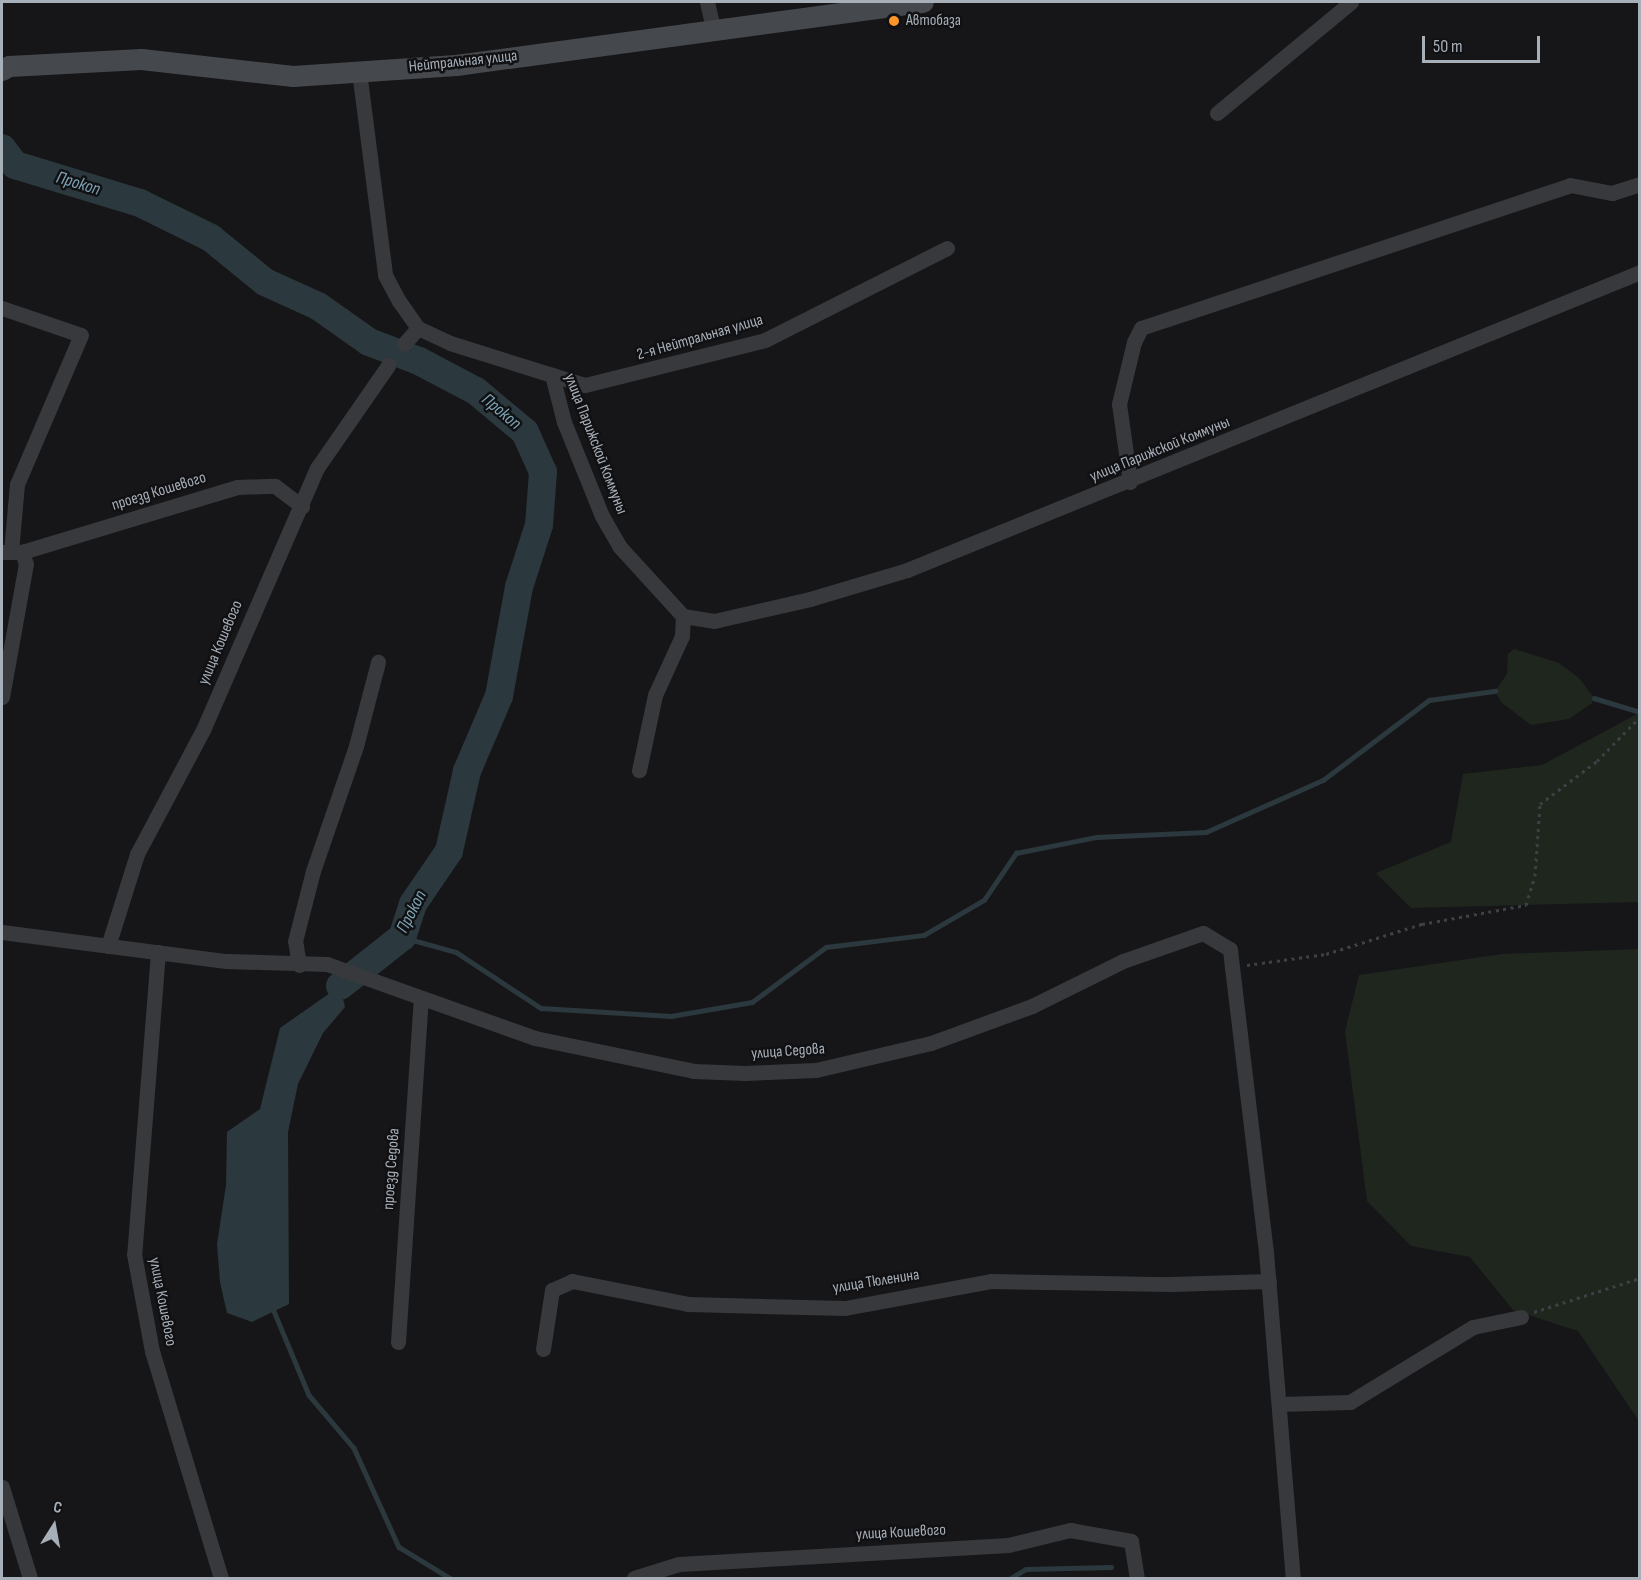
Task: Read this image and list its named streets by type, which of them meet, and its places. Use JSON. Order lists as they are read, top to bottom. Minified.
{"streets":{"main road":["Нейтральная улица"],"street":["2-я Нейтральная улица","улица Парижской Коммуны","проезд Кошевого","улица Кошевого","улица Седова","проезд Седова","улица Тюленина"]},"crossings":[["2-я Нейтральная улица","улица Парижской Коммуны"],["проезд Кошевого","улица Кошевого"],["улица Седова","проезд Седова"]],"water":["Прокоп"],"places":["Автобаза"],"scale_bar":"50 m","north":"top"}
